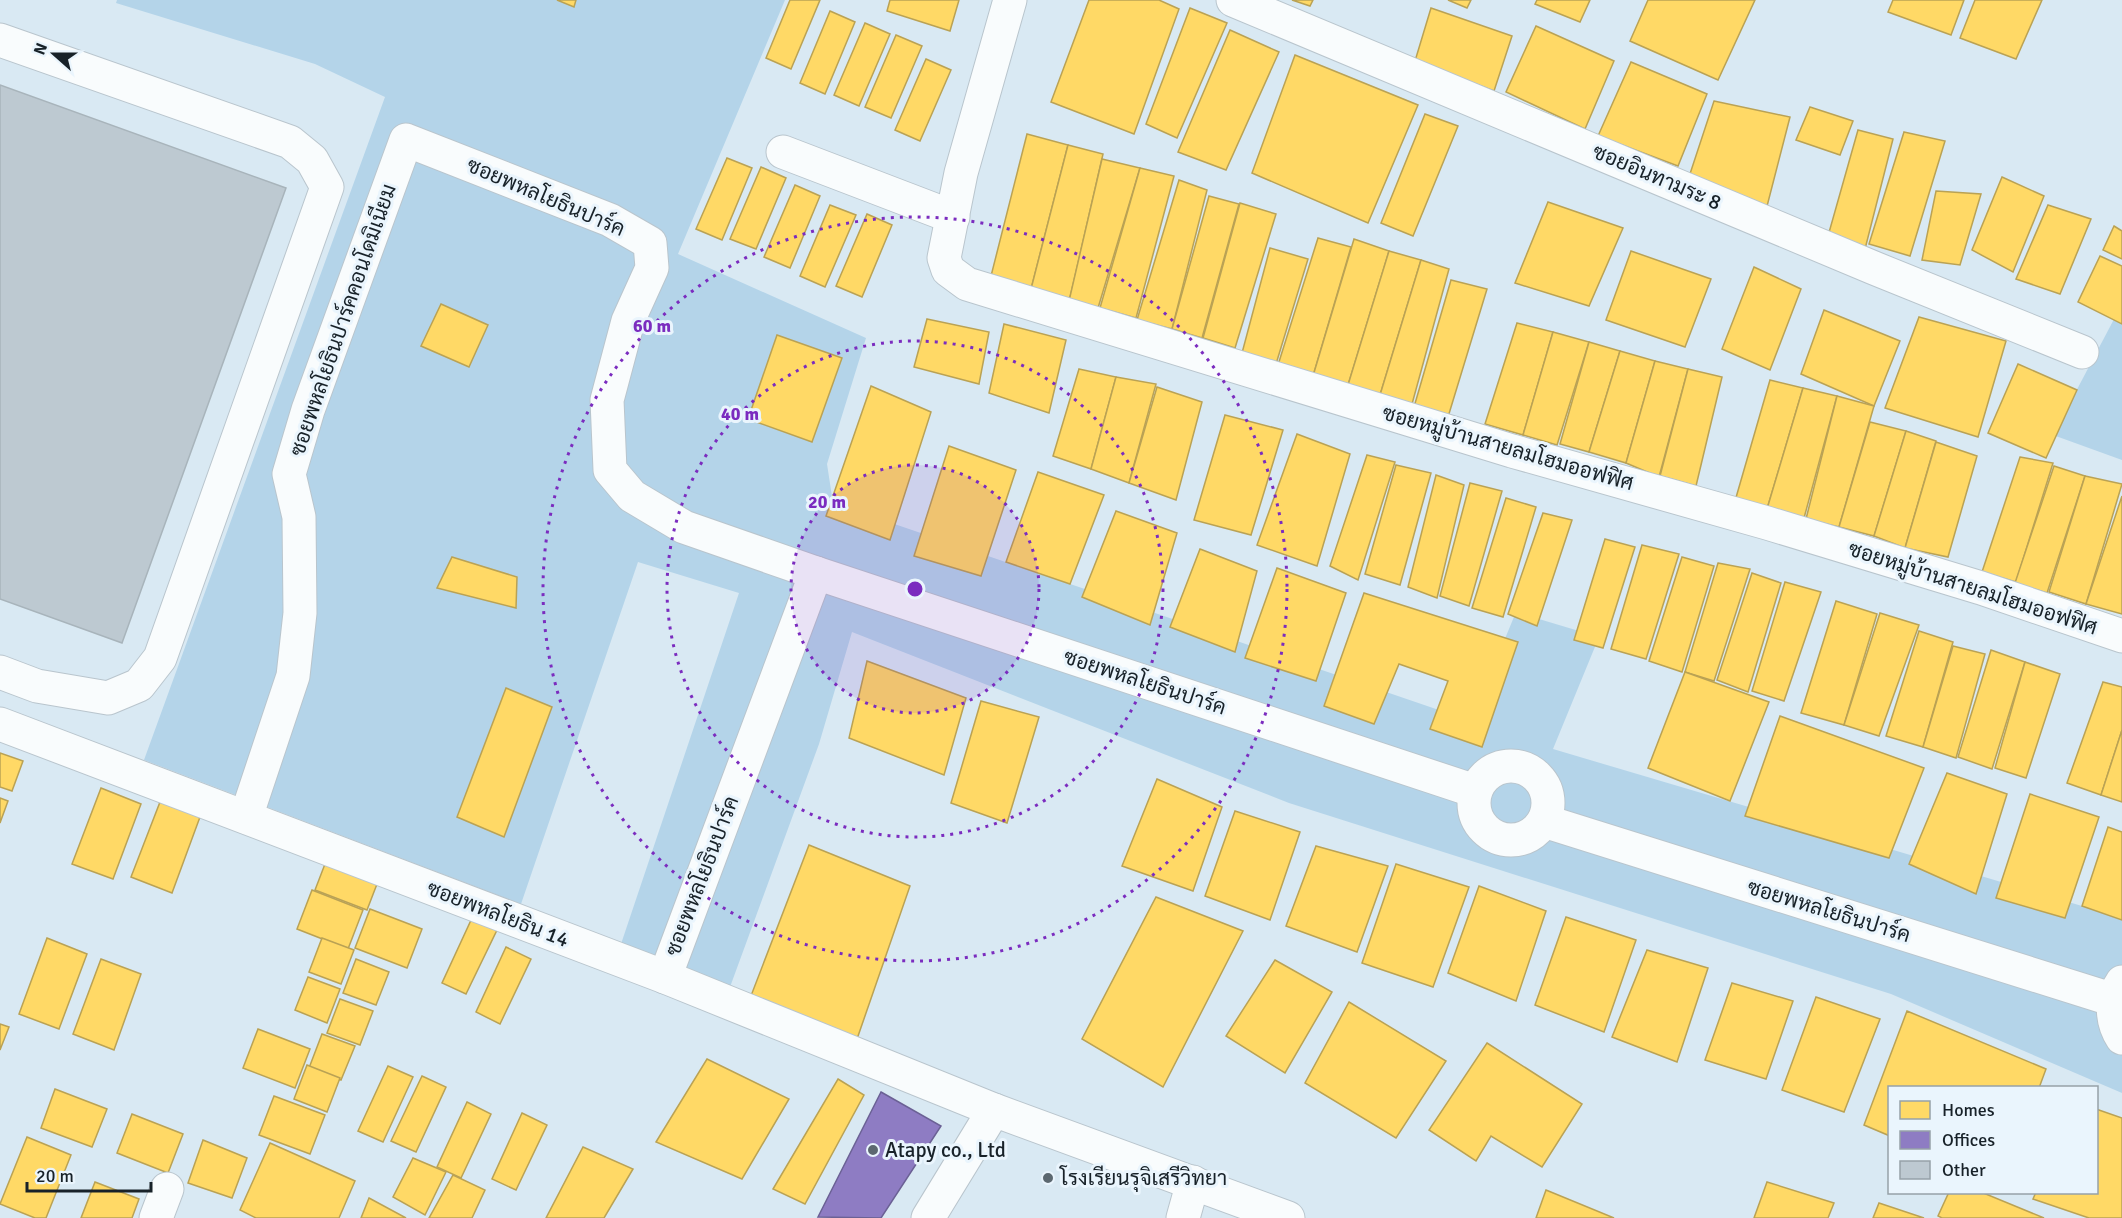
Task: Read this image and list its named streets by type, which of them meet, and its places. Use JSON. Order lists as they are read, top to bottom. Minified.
{"streets":{"street":["ซอยอินทามระ 8","ซอยพหลโยธินปาร์ค","ซอยพหลโยธินปาร์คคอนโดมิเนียม","ซอยหมู่บ้านสายลมโฮมออฟฟิศ","ซอยพหลโยธิน 14"]},"crossings":[["ซอยพหลโยธินปาร์ค","ซอยพหลโยธินปาร์คคอนโดมิเนียม"],["ซอยพหลโยธินปาร์ค","ซอยพหลโยธิน 14"],["ซอยพหลโยธินปาร์คคอนโดมิเนียม","ซอยพหลโยธิน 14"]],"places":["Atapy co., Ltd","โรงเรียนรุจิเสรีวิทยา"],"legend":["Homes","Offices","Other"],"scale_bar":"20 m","north":"left","rings":["60 m","40 m","20 m"]}
